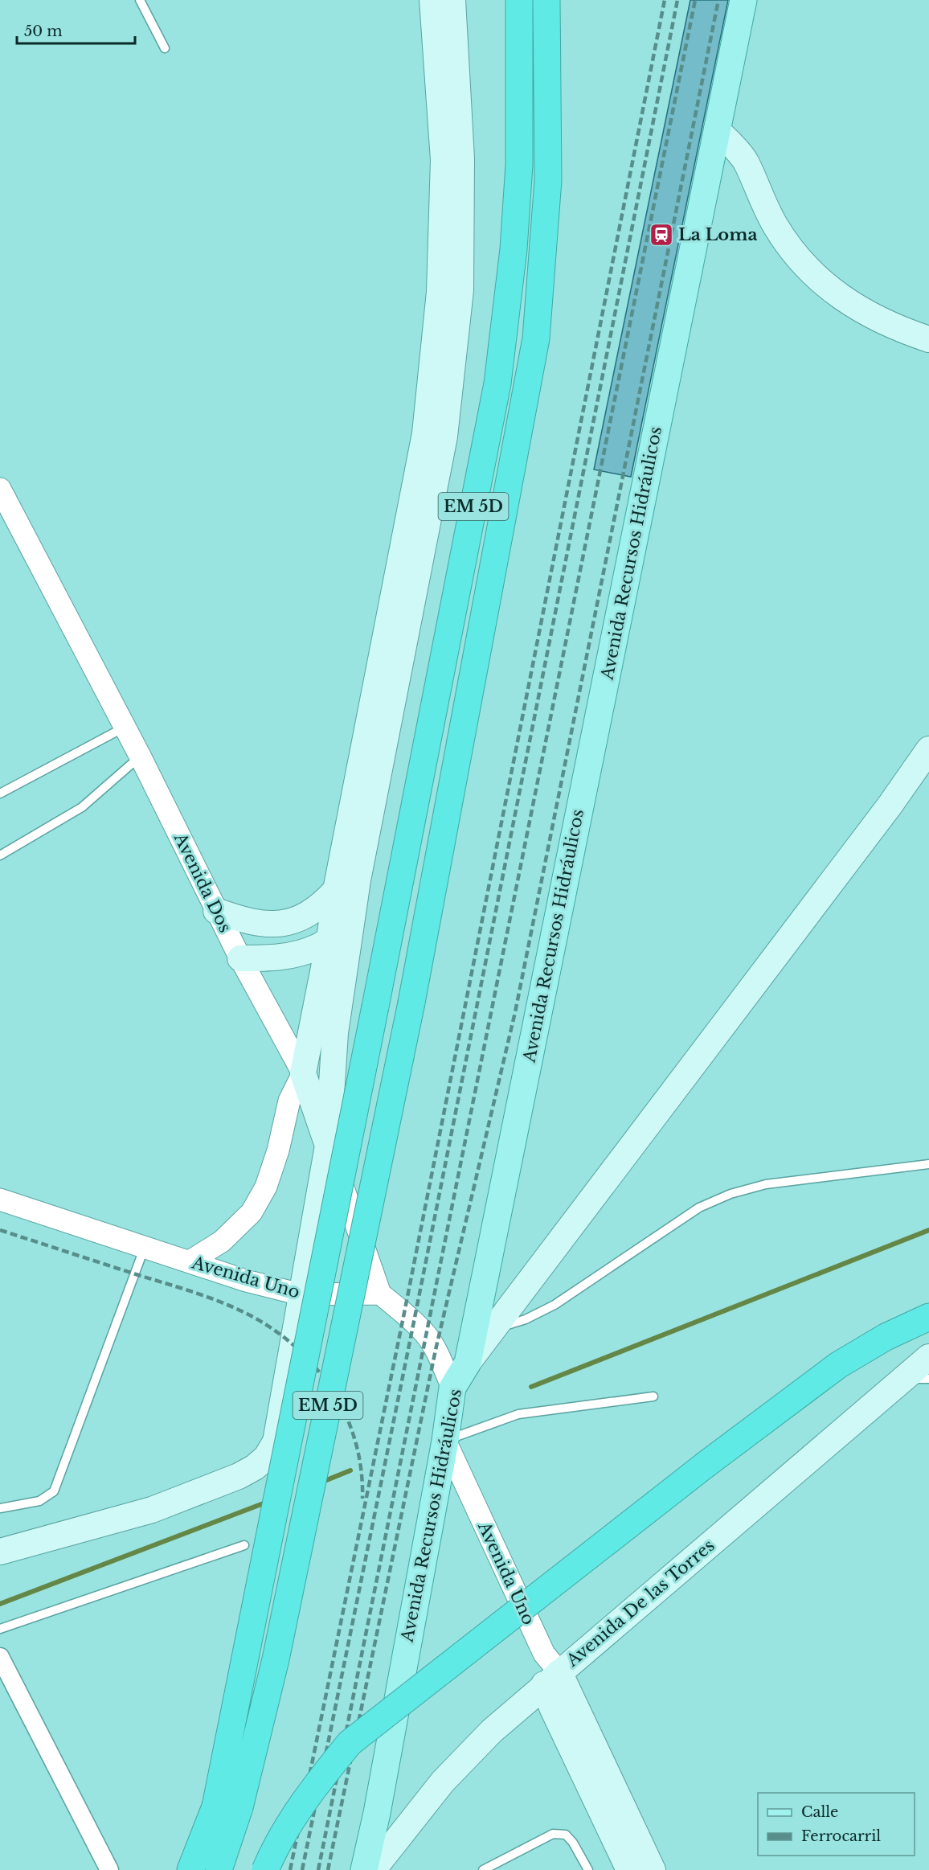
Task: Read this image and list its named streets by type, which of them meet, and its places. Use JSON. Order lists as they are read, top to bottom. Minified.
{"streets":{"highway":["EM 5D"],"main road":["Avenida Recursos Hidráulicos","Avenida Dos","Avenida De las Torres"],"street":["Avenida Uno"]},"crossings":[["Avenida Recursos Hidráulicos","Avenida Uno"],["Avenida Dos","Avenida Uno"],["Avenida Uno","Avenida De las Torres"]],"places":{"station":["La Loma"]},"legend":["Calle","Ferrocarril"],"scale_bar":"50 m"}
